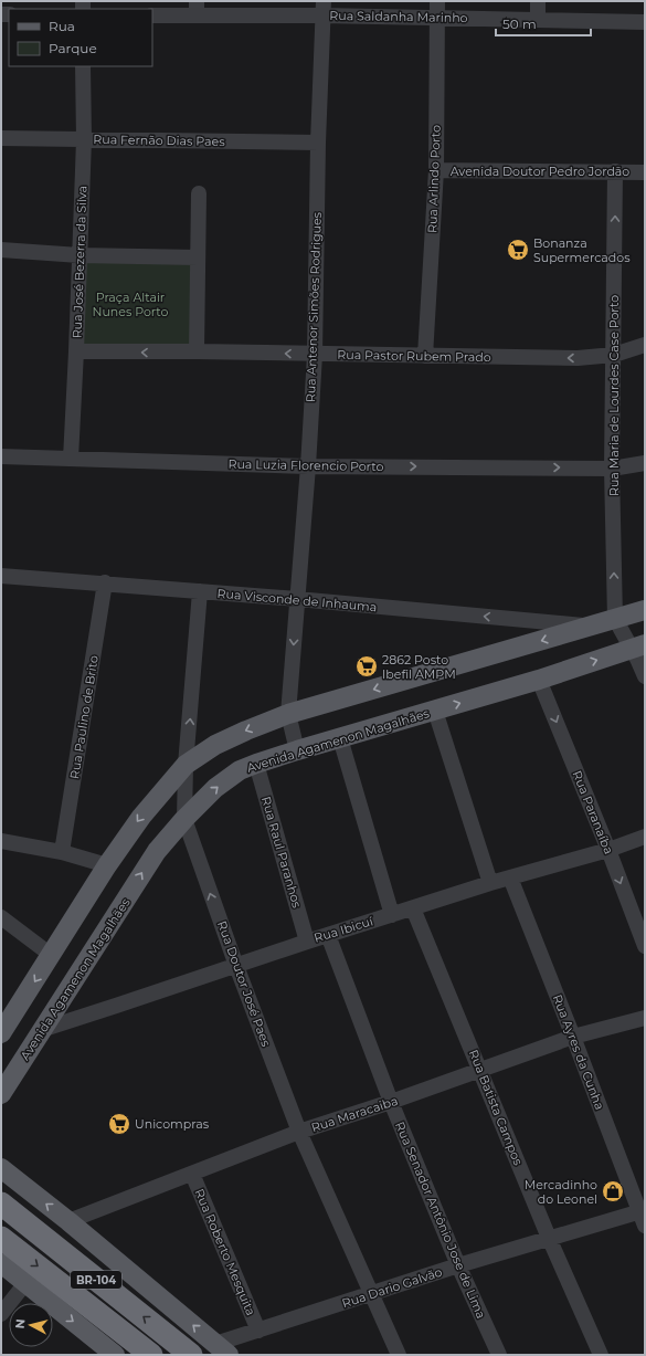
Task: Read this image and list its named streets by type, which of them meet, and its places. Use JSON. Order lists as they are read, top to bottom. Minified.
{"streets":{"highway":["BR-104"],"main road":["Avenida Agamenon Magalhães"],"street":["Rua Saldanha Marinho","Rua Fernão Dias Paes","Avenida Doutor Pedro Jordão","Rua Arlindo Porto","Rua José Bezerra da Silva","Rua Antenor Simões Rodrigues","Rua Pastor Rubem Prado","Rua Maria de Lourdes Case Porto","Rua Luzia Florencio Porto","Rua Visconde de Inhauma","Rua Paulino de Brito","Rua Paranaíba","Rua Raul Paranhos","Rua Ibicuí","Rua Doutor José Paes","Rua Ayres da Cunha","Rua Batista Campos","Rua Maracaiba","Rua Senador Antônio Jose de Lima","Rua Roberto Mesquita","Rua Dario Galvão"]},"crossings":[["Rua Saldanha Marinho","Rua Arlindo Porto"],["Rua Saldanha Marinho","Rua Antenor Simões Rodrigues"],["Rua Fernão Dias Paes","Rua José Bezerra da Silva"],["Rua Fernão Dias Paes","Rua Antenor Simões Rodrigues"],["Avenida Doutor Pedro Jordão","Rua Arlindo Porto"],["Avenida Doutor Pedro Jordão","Rua Maria de Lourdes Case Porto"],["Rua Arlindo Porto","Rua Pastor Rubem Prado"],["Rua José Bezerra da Silva","Rua Pastor Rubem Prado"],["Rua José Bezerra da Silva","Rua Luzia Florencio Porto"],["Rua Antenor Simões Rodrigues","Rua Pastor Rubem Prado"],["Rua Antenor Simões Rodrigues","Rua Luzia Florencio Porto"],["Rua Antenor Simões Rodrigues","Rua Visconde de Inhauma"],["Rua Antenor Simões Rodrigues","Avenida Agamenon Magalhães"],["Rua Pastor Rubem Prado","Rua Maria de Lourdes Case Porto"],["Rua Maria de Lourdes Case Porto","Rua Luzia Florencio Porto"],["Rua Visconde de Inhauma","Rua Paulino de Brito"],["Rua Visconde de Inhauma","Rua Doutor José Paes"],["Avenida Agamenon Magalhães","Rua Paranaíba"],["Avenida Agamenon Magalhães","Rua Raul Paranhos"],["Avenida Agamenon Magalhães","Rua Ibicuí"],["Avenida Agamenon Magalhães","Rua Doutor José Paes"],["Rua Paranaíba","Rua Ibicuí"],["Rua Raul Paranhos","Rua Ibicuí"],["Rua Ibicuí","Rua Doutor José Paes"],["Rua Ibicuí","Rua Ayres da Cunha"],["Rua Ibicuí","Rua Batista Campos"],["Rua Ibicuí","Rua Senador Antônio Jose de Lima"],["Rua Doutor José Paes","Rua Maracaiba"],["Rua Doutor José Paes","Rua Dario Galvão"],["Rua Ayres da Cunha","Rua Maracaiba"],["Rua Ayres da Cunha","Rua Dario Galvão"],["Rua Batista Campos","Rua Maracaiba"],["Rua Batista Campos","Rua Dario Galvão"],["Rua Maracaiba","Rua Senador Antônio Jose de Lima"],["Rua Maracaiba","Rua Roberto Mesquita"],["Rua Senador Antônio Jose de Lima","Rua Dario Galvão"],["Rua Roberto Mesquita","Rua Dario Galvão"]],"one_way":["Rua Pastor Rubem Prado","Rua Maria de Lourdes Case Porto","Rua Luzia Florencio Porto","Rua Visconde de Inhauma","Rua Doutor José Paes"],"parks":["Praça Altair Nunes Porto"],"places":{"supermarket":["Bonanza Supermercados","2862 Posto Ibefil AMPM","Unicompras"],"shop":["Mercadinho do Leonel"]},"legend":["Rua","Parque"],"scale_bar":"50 m","north":"left"}
